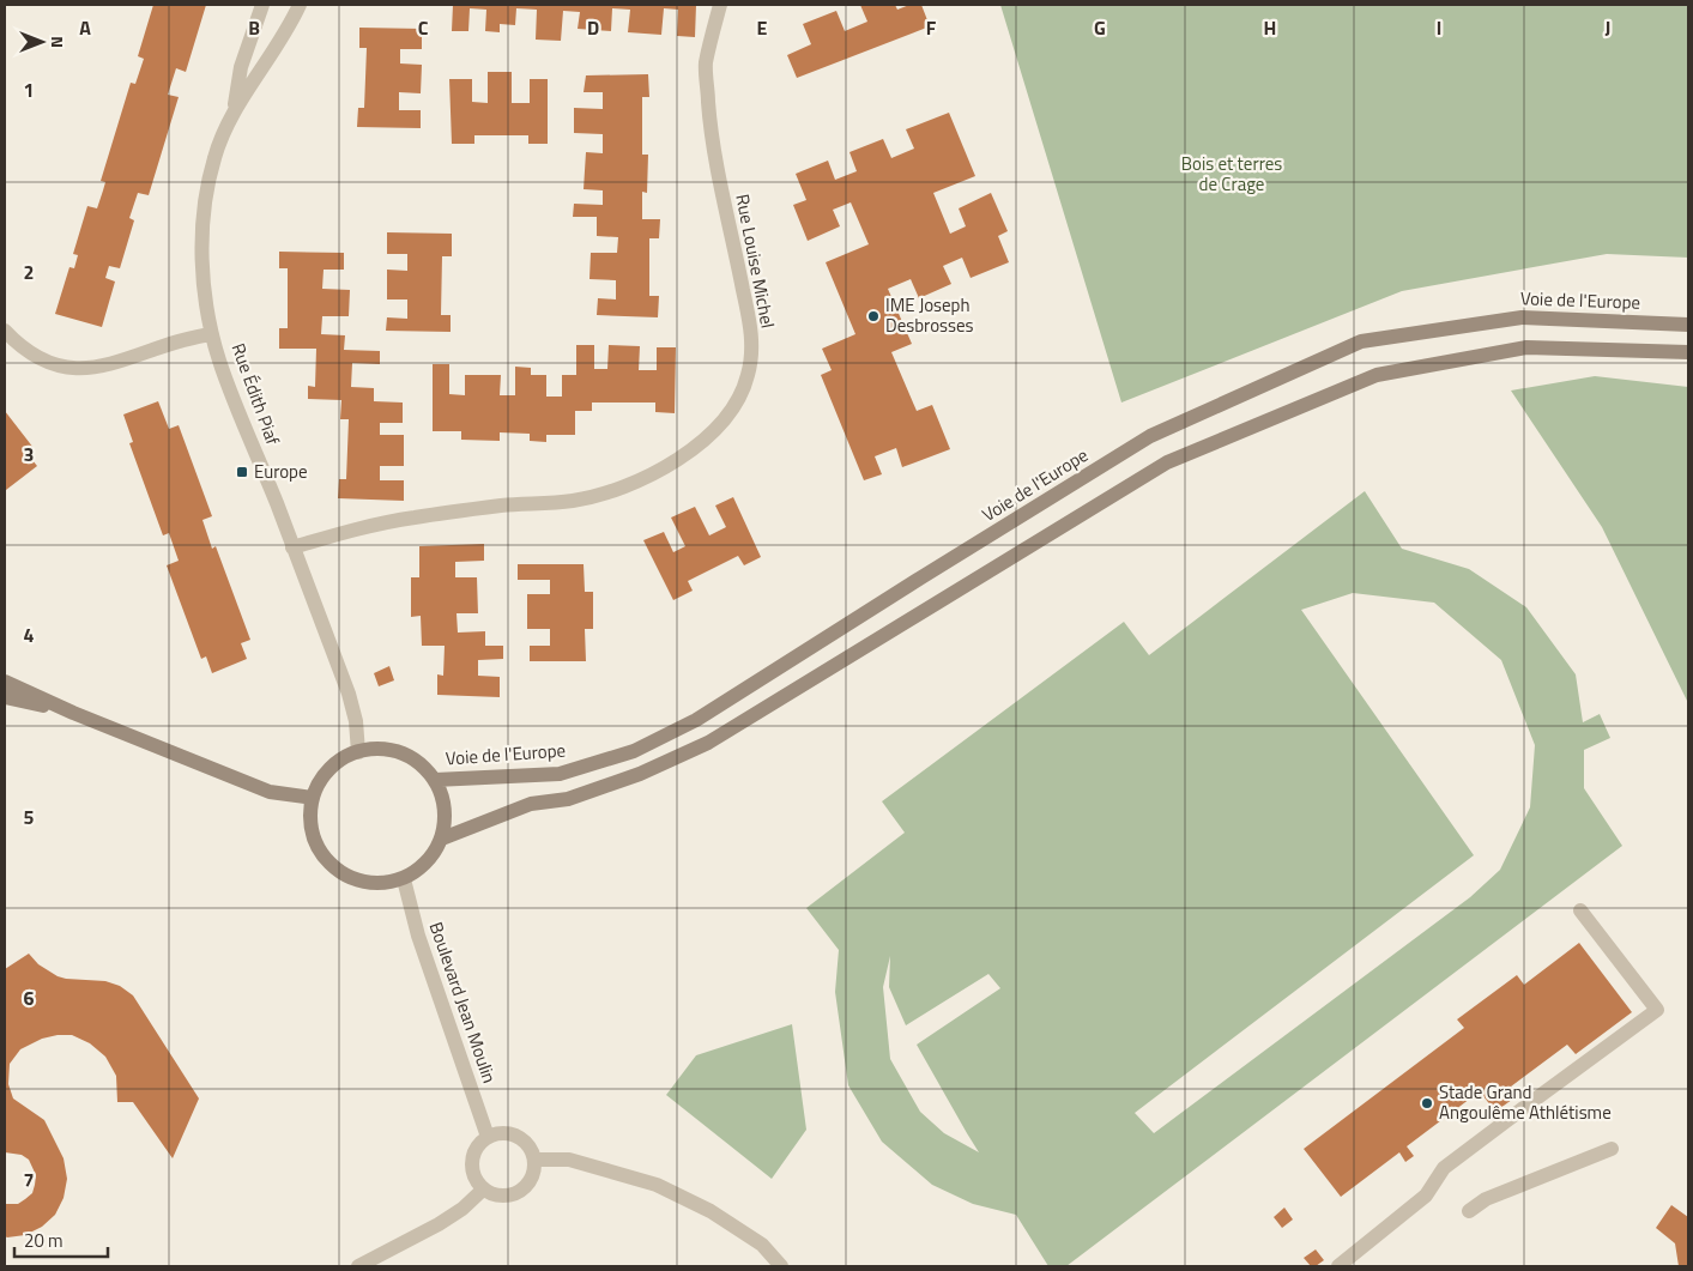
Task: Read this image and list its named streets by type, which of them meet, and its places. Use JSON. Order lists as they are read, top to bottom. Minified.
{"streets":{"main road":["Voie de l'Europe"],"street":["Rue Louise Michel","Rue Édith Piaf","Boulevard Jean Moulin"]},"crossings":[["Rue Louise Michel","Rue Édith Piaf"],["Voie de l'Europe","Rue Édith Piaf"],["Voie de l'Europe","Boulevard Jean Moulin"],["Rue Édith Piaf","Boulevard Jean Moulin"]],"parks":["Bois et terres de Crage"],"places":{"other":["IME Joseph Desbrosses","Stade Grand Angoulême Athlétisme"],"transit":["Europe"]},"scale_bar":"20 m","north":"right","grid":{"columns":["A","B","C","D","E","F","G","H","I","J"],"rows":["1","2","3","4","5","6","7"]}}
